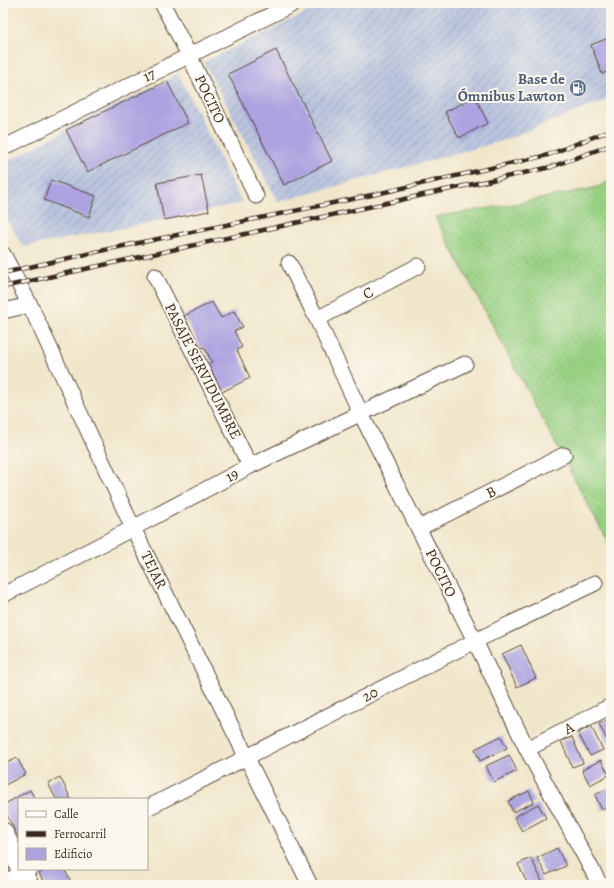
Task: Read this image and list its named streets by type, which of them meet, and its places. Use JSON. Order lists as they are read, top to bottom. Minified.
{"streets":{"street":["17","POCITO","C","PASAJE SERVIDUMBRE","19","B","TEJAR","20","A"]},"crossings":[["17","POCITO"],["POCITO","C"],["POCITO","19"],["POCITO","B"],["POCITO","20"],["POCITO","A"],["PASAJE SERVIDUMBRE","19"],["19","TEJAR"],["TEJAR","20"]],"places":{"fuel station":["Base de Ómnibus Lawton"]},"legend":["Calle","Ferrocarril","Edificio"]}
